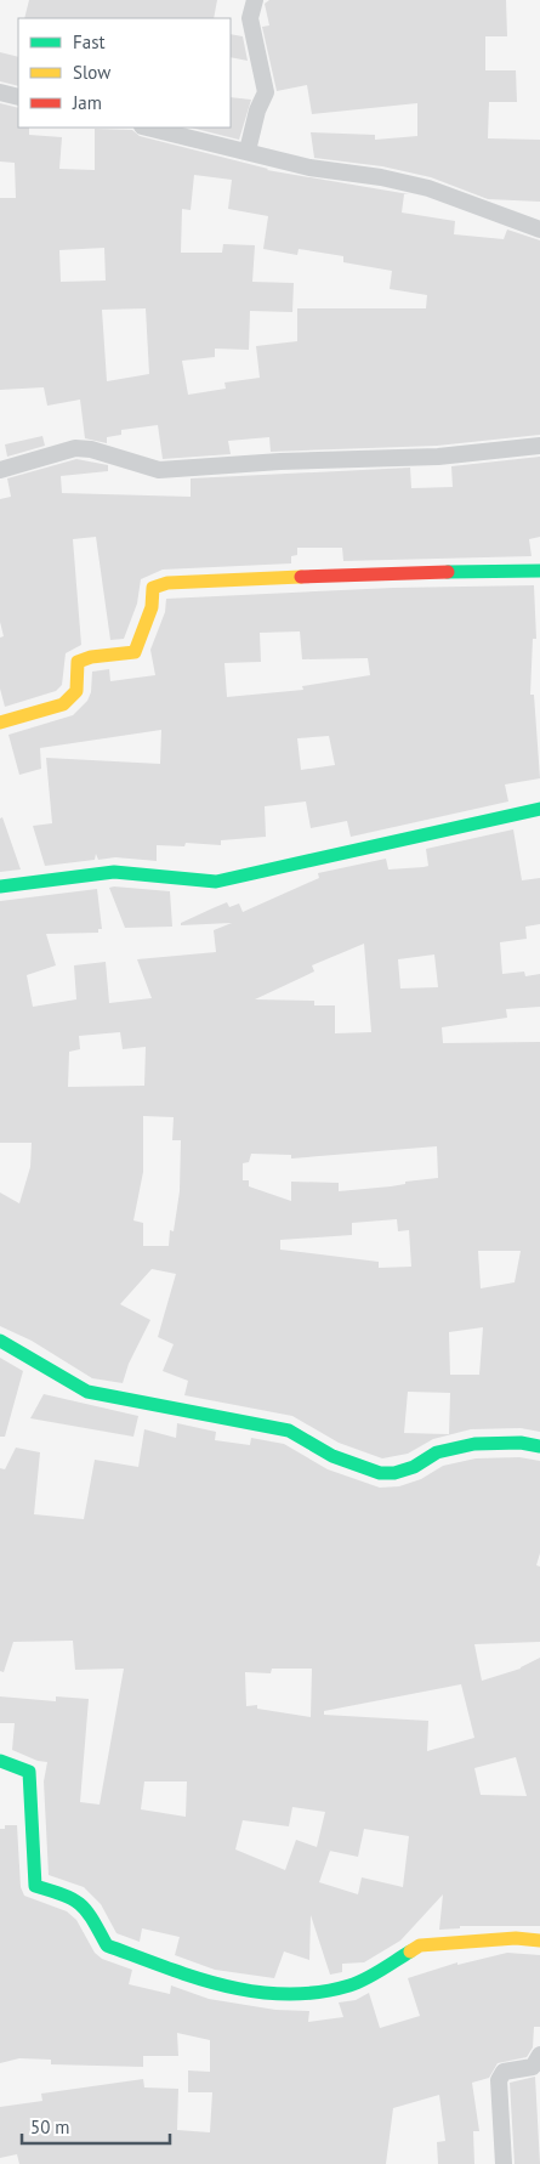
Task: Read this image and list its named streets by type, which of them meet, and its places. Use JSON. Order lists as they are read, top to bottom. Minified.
{"legend":["Fast","Slow","Jam"],"scale_bar":"50 m"}
